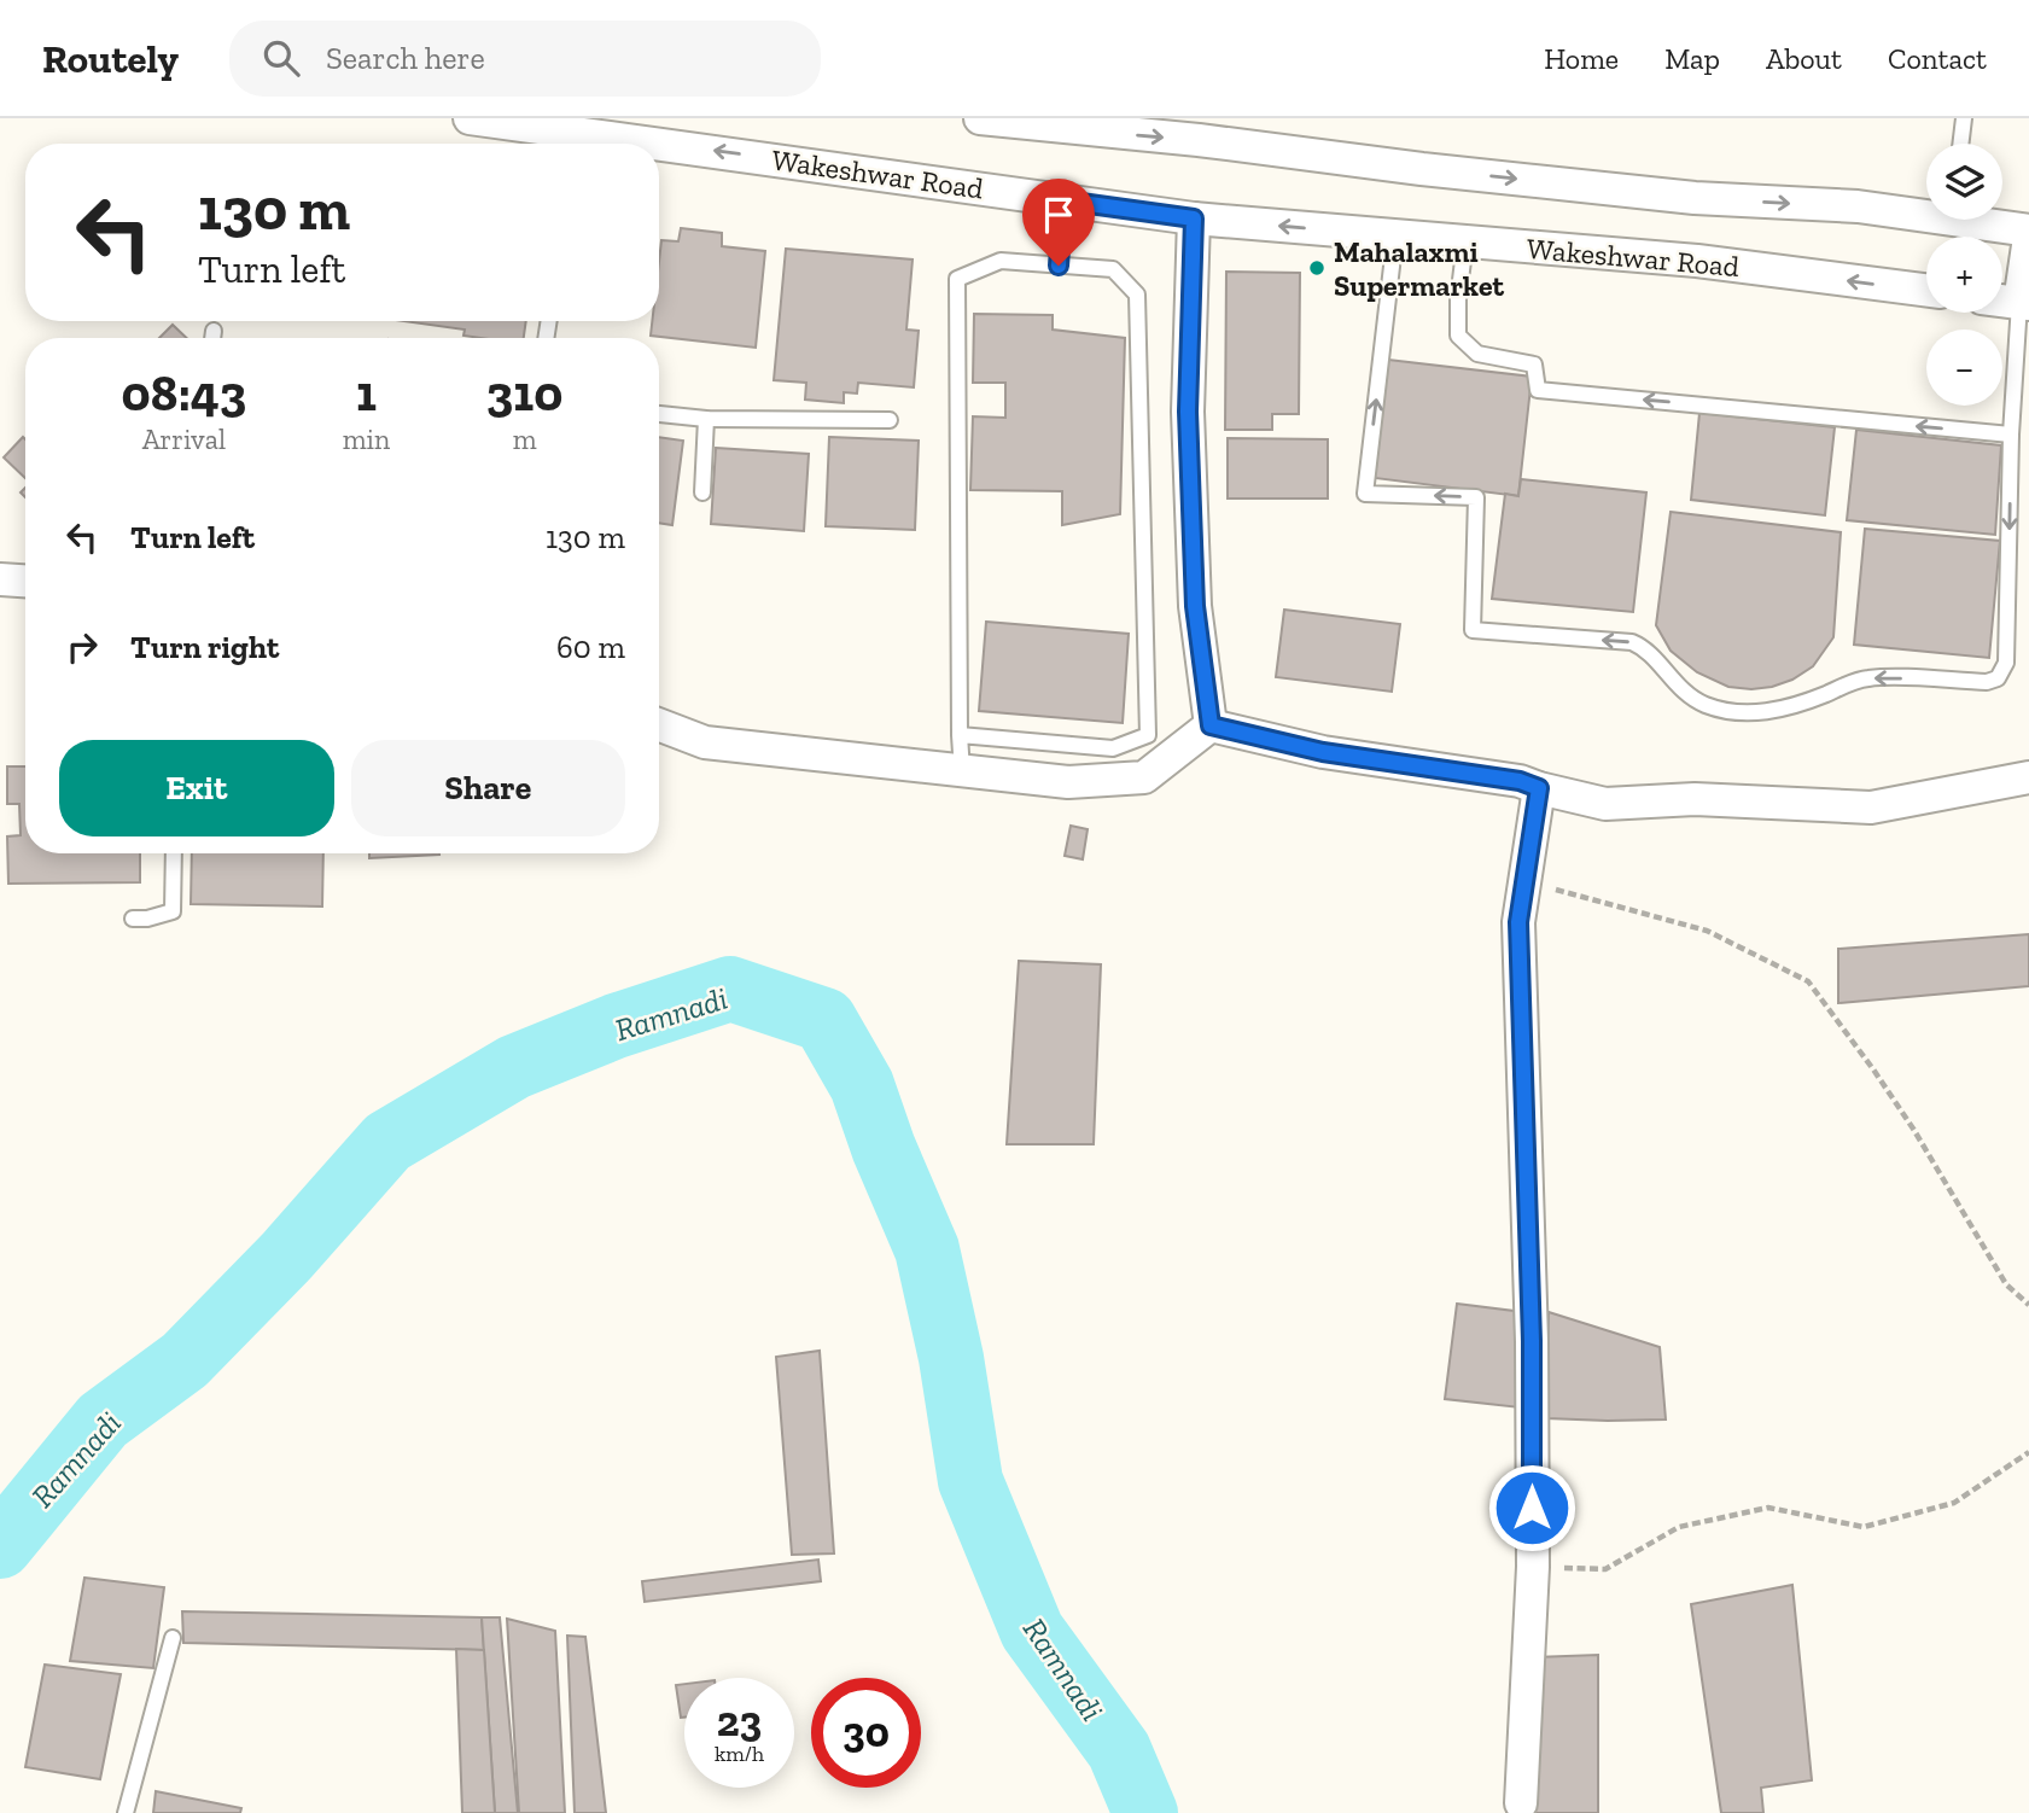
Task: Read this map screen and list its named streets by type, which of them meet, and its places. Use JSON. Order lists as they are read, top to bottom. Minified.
{"streets":{"street":["Wakeshwar Road"]},"water":["Ramnadi"],"places":["Mahalaxmi Supermarket"],"page":{"header":"Routely","search":"Search here","nav":["Home","Map","About","Contact"],"map_buttons":["+","−"],"turn":["130 m","Turn left"],"eta":["08:43","Arrival","1","min","310","m"],"list":[{"name":"Turn left","value":"130 m"},{"name":"Turn right","value":"60 m"}],"buttons":["Exit","Share"],"speed":"23 km/h","limit":"30"}}
